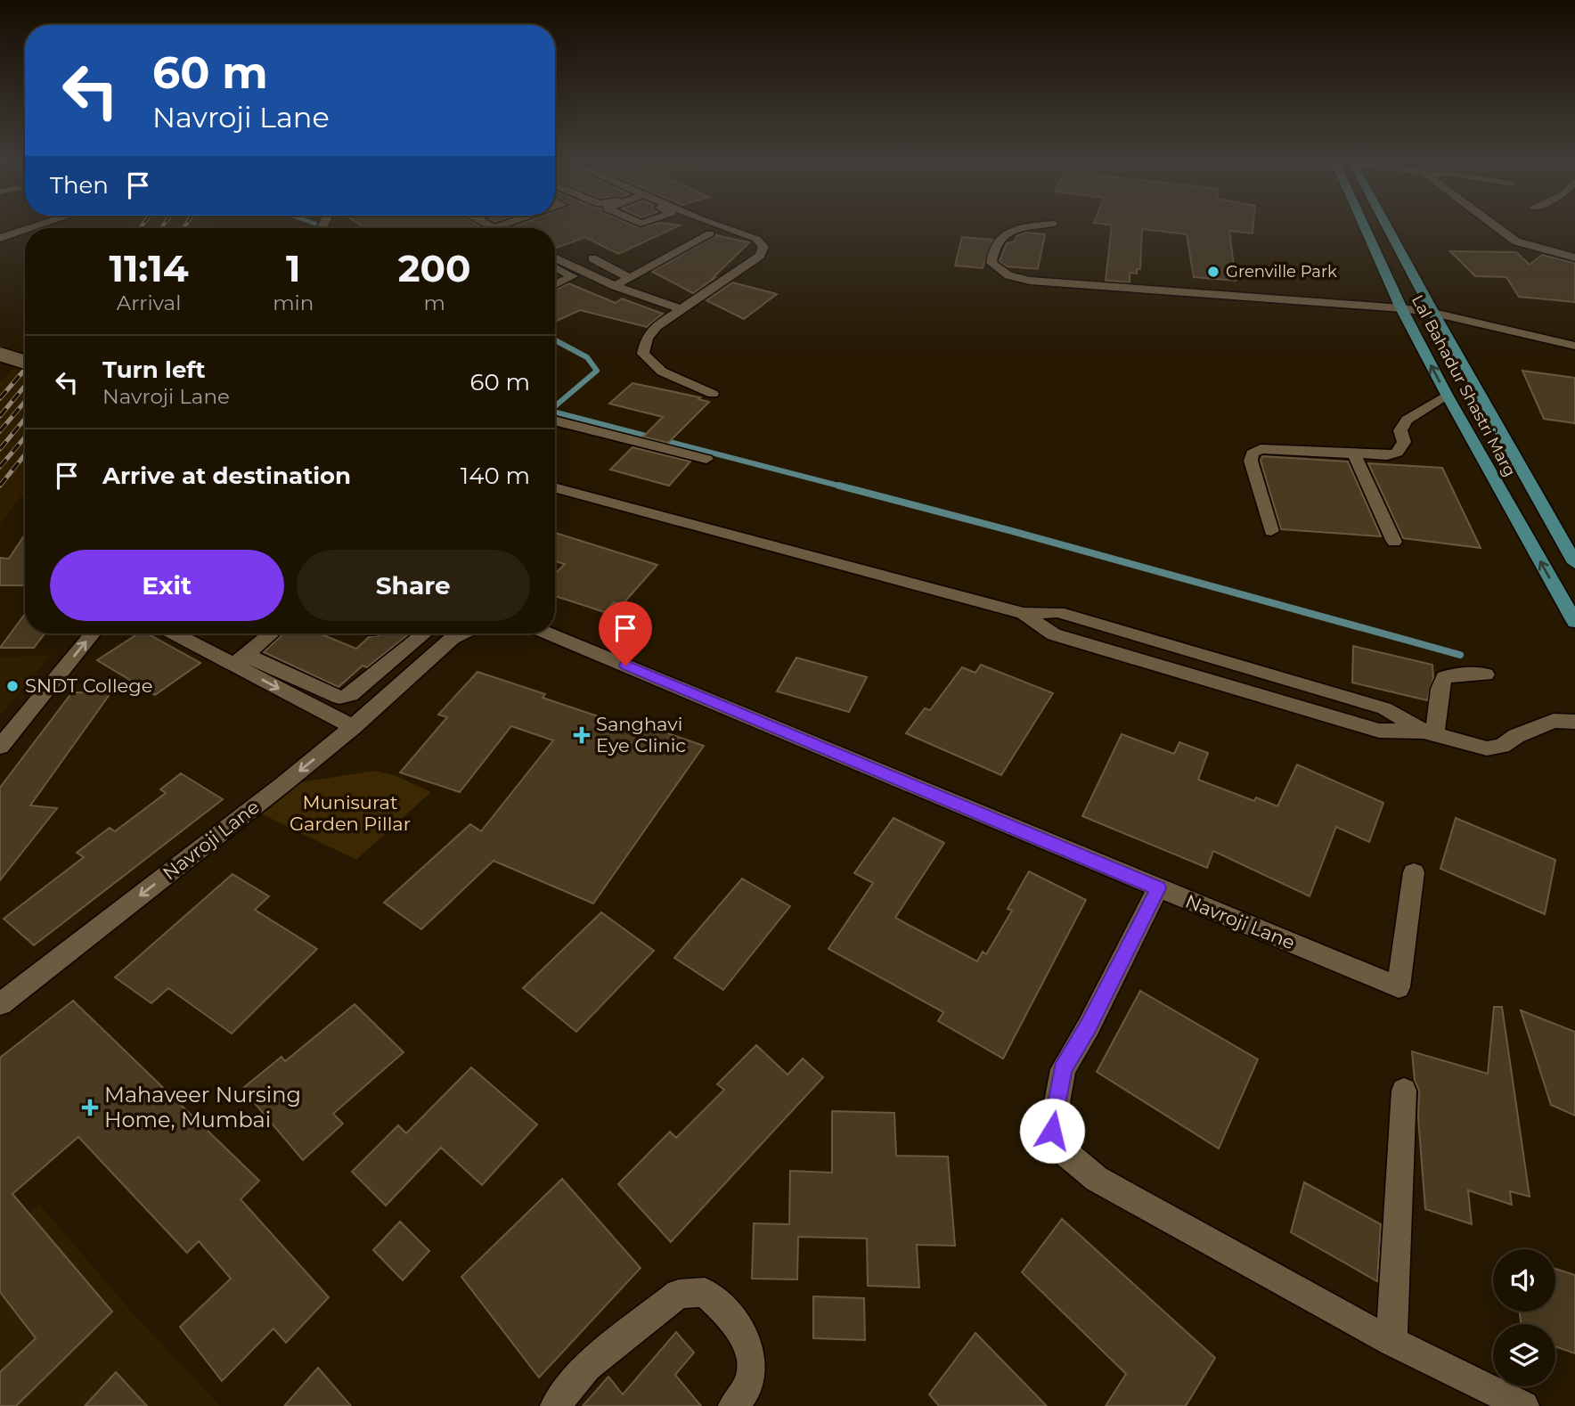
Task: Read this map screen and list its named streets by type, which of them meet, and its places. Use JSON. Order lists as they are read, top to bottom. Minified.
{"streets":{"main road":["Lal Bahadur Shastri Marg"],"street":["Navroji Lane"]},"parks":["Munisurat Garden Pillar"],"places":{"other":["Grenville Park","SNDT College"],"health":["Sanghavi Eye Clinic","Mahaveer Nursing Home, Mumbai"]},"page":{"turn":["60 m","Navroji Lane"],"then":"Then","eta":["11:14","Arrival","1","min","200","m"],"list":[{"name":"Turn left","note":"Navroji Lane","value":"60 m"},{"name":"Arrive at destination","value":"140 m"}],"buttons":["Exit","Share"]}}
